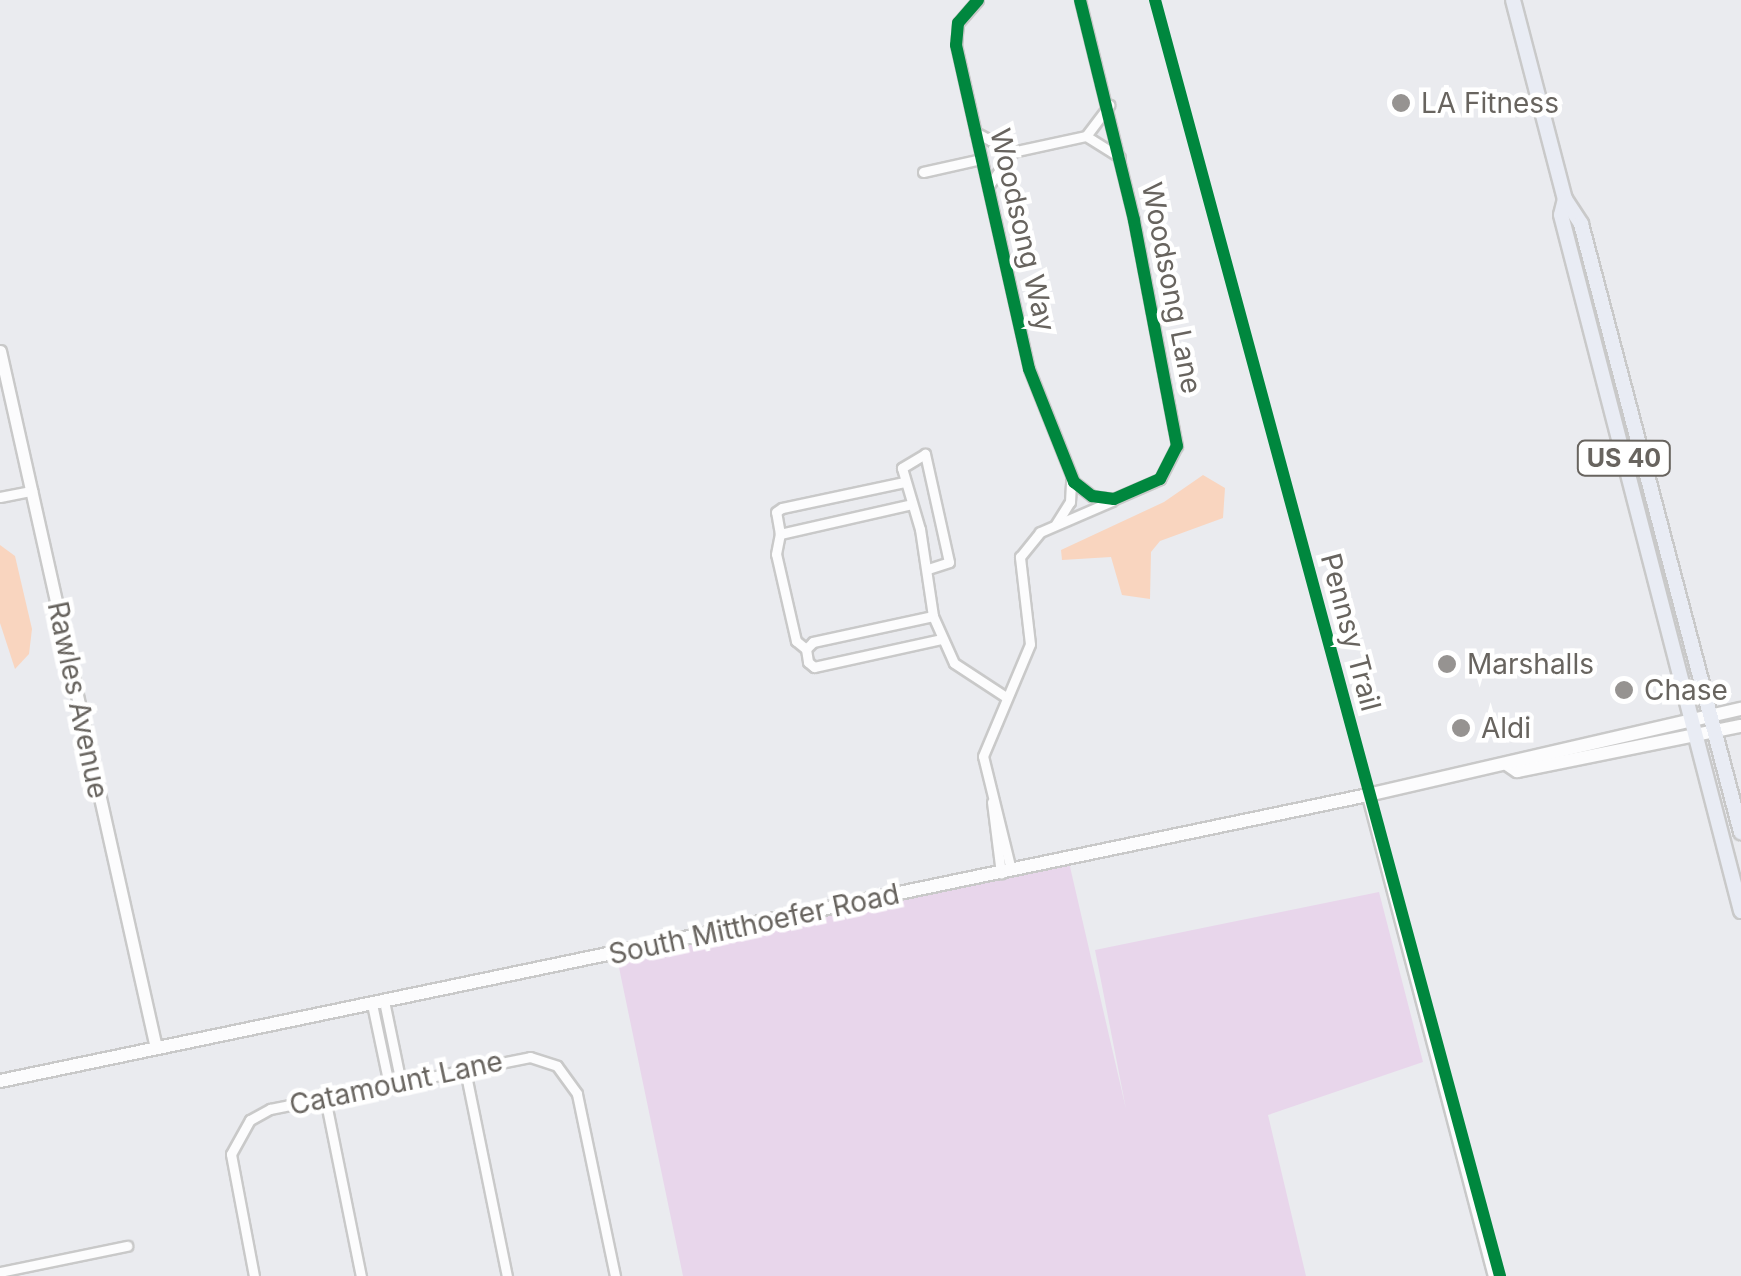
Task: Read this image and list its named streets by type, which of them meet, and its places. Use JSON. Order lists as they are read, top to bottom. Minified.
{"streets":{"main road":["US 40","South Mitthoefer Road"],"street":["Woodsong Way","Woodsong Lane","Rawles Avenue","Catamount Lane"],"cycle path":["Pennsy Trail"]},"crossings":[["US 40","South Mitthoefer Road"],["Rawles Avenue","South Mitthoefer Road"]],"places":["LA Fitness","Marshalls","Chase","Aldi"]}
